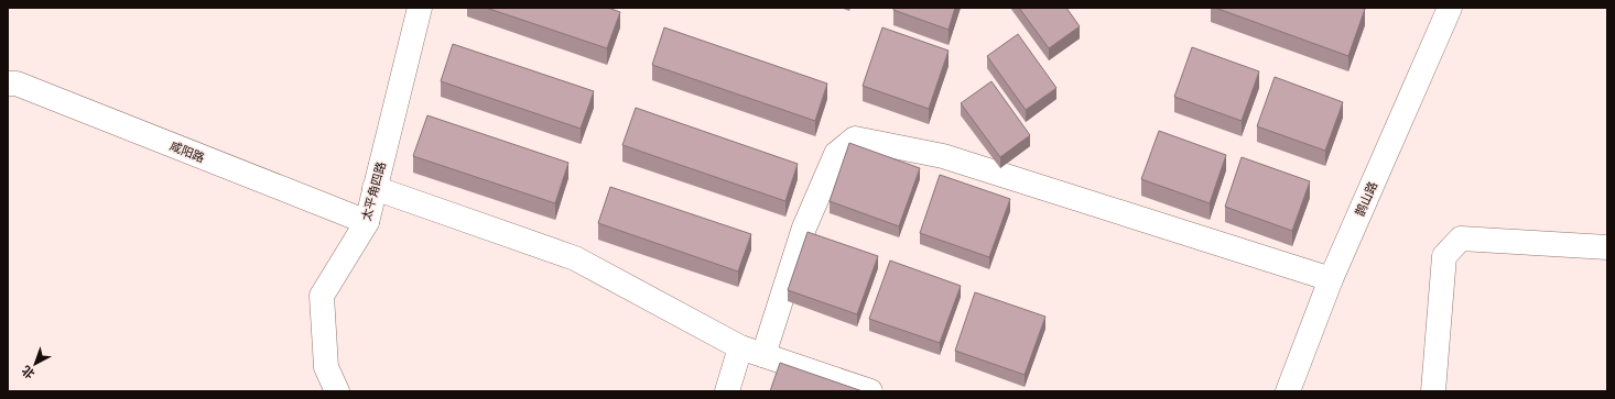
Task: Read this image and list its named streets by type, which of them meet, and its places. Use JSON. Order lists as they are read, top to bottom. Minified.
{"streets":{"street":["咸阳路","太平角四路","鹊山路"]},"crossings":[["咸阳路","太平角四路"]],"north":"bottom left"}
